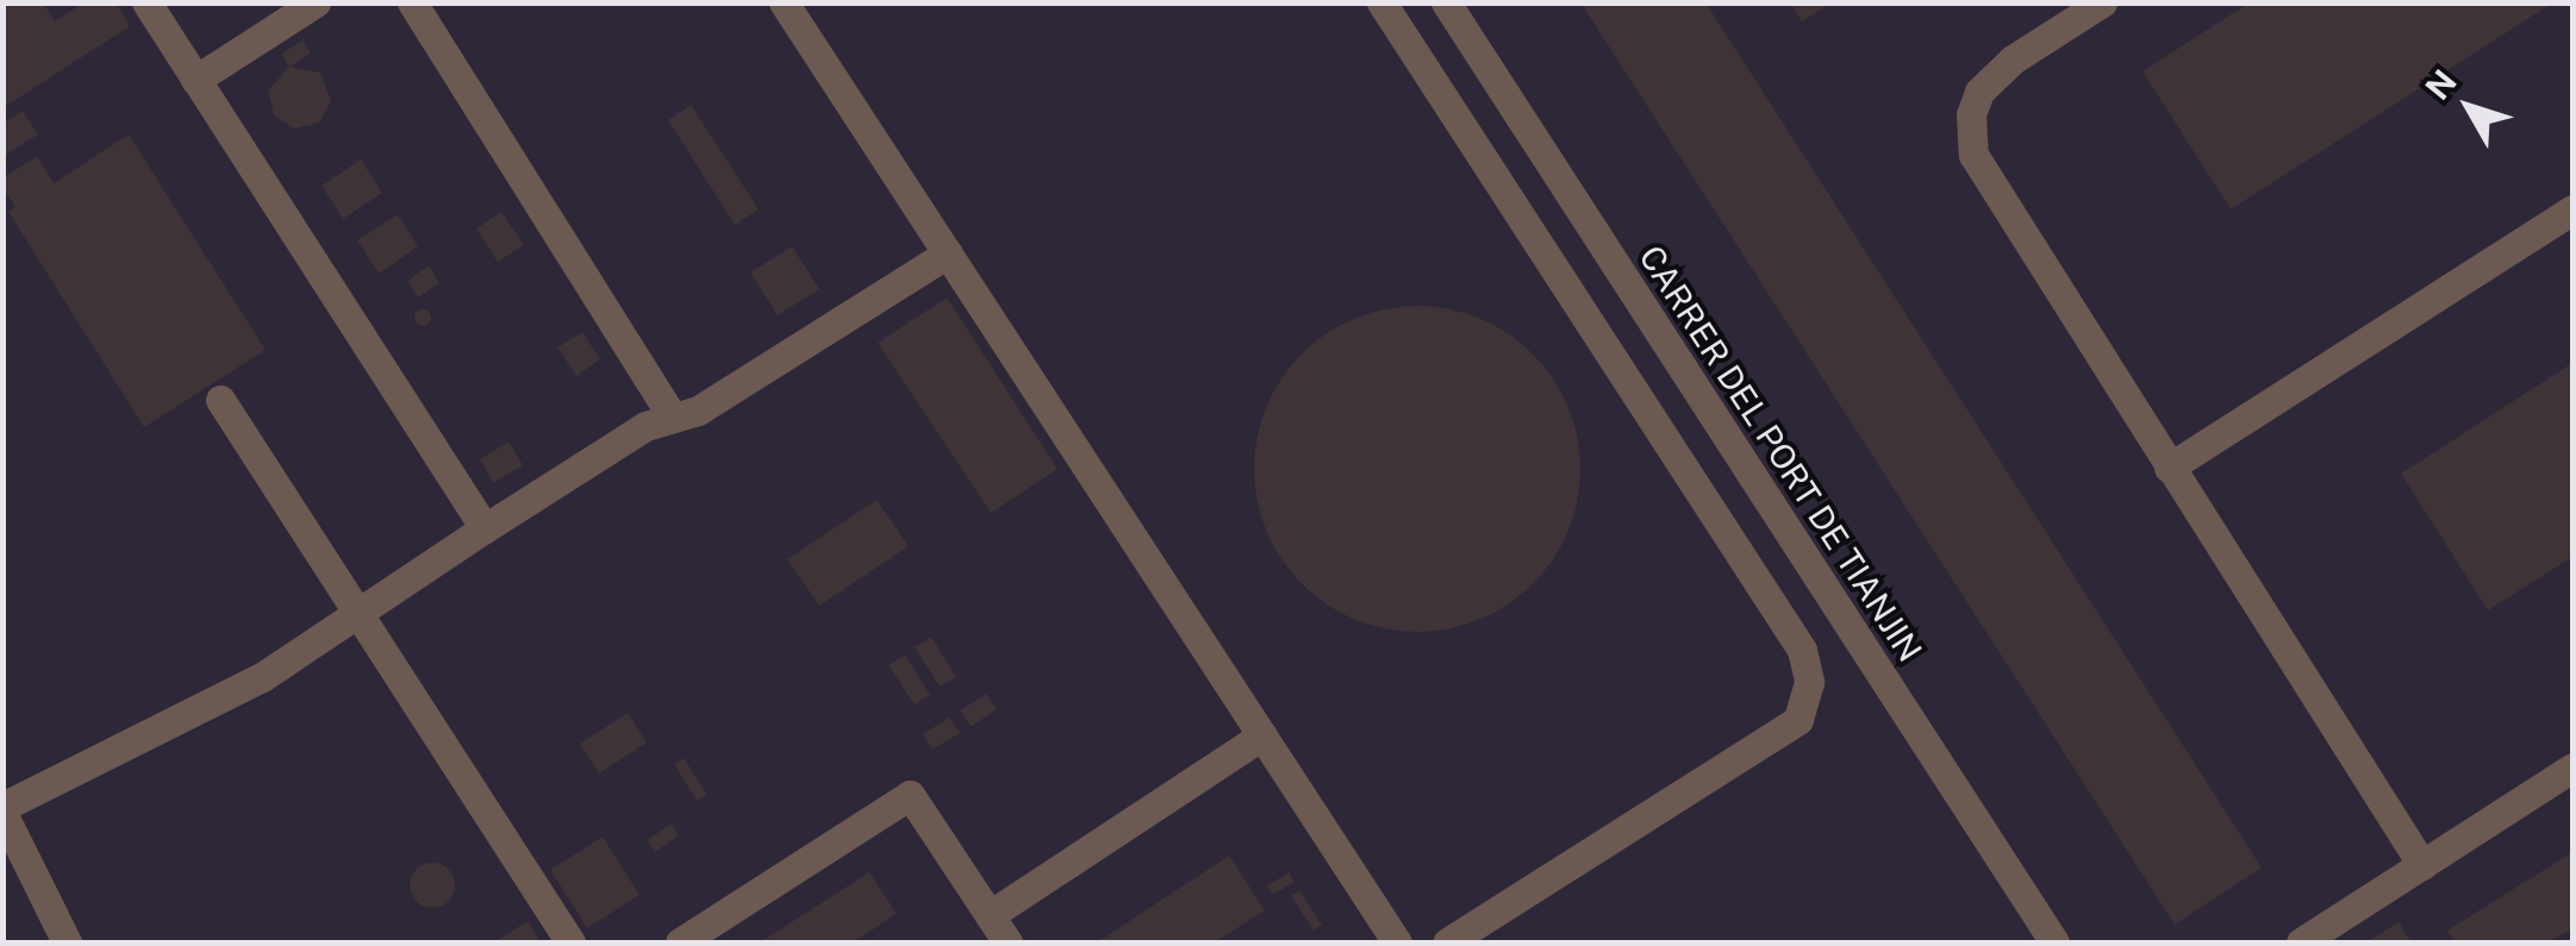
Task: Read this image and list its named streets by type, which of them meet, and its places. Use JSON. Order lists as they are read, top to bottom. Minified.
{"streets":{"street":["CARRER DEL PORT DE TIANJIN"]},"north":"top left"}
